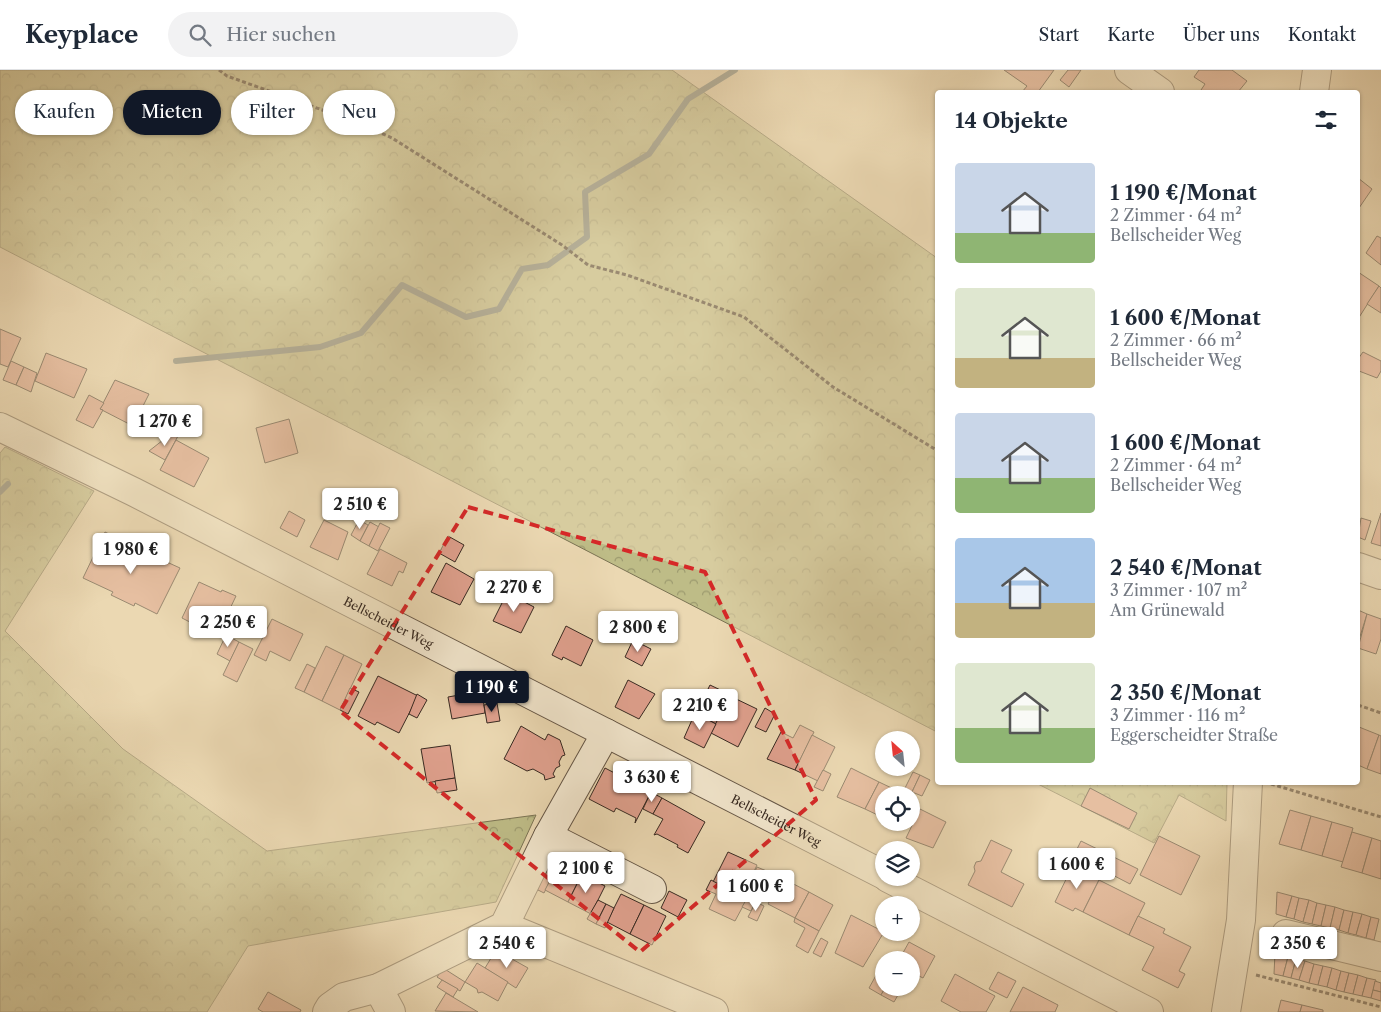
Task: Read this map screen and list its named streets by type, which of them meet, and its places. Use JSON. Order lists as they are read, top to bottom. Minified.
{"streets":{"street":["Bellscheider Weg"]},"north":"top left","page":{"header":"Keyplace","search":"Hier suchen","nav":["Start","Karte","Über uns","Kontakt"],"chip":["Kaufen","Mieten","Filter","Neu"],"heading":"14 Objekte","list":[{"name":"1 190 €/Monat","note":"2 Zimmer · 64 m² · Bellscheider Weg"},{"name":"1 600 €/Monat","note":"2 Zimmer · 66 m² · Bellscheider Weg"},{"name":"1 600 €/Monat","note":"2 Zimmer · 64 m² · Bellscheider Weg"},{"name":"2 540 €/Monat","note":"3 Zimmer · 107 m² · Am Grünewald"},{"name":"2 350 €/Monat","note":"3 Zimmer · 116 m² · Eggerscheidter Straße"}],"price":["1 270 €","2 510 €","1 980 €","2 270 €","2 250 €","2 800 €","1 190 €","2 210 €","3 630 €","1 600 €","2 100 €","1 600 €","2 540 €","2 350 €"],"map_buttons":["+","−"]}}
